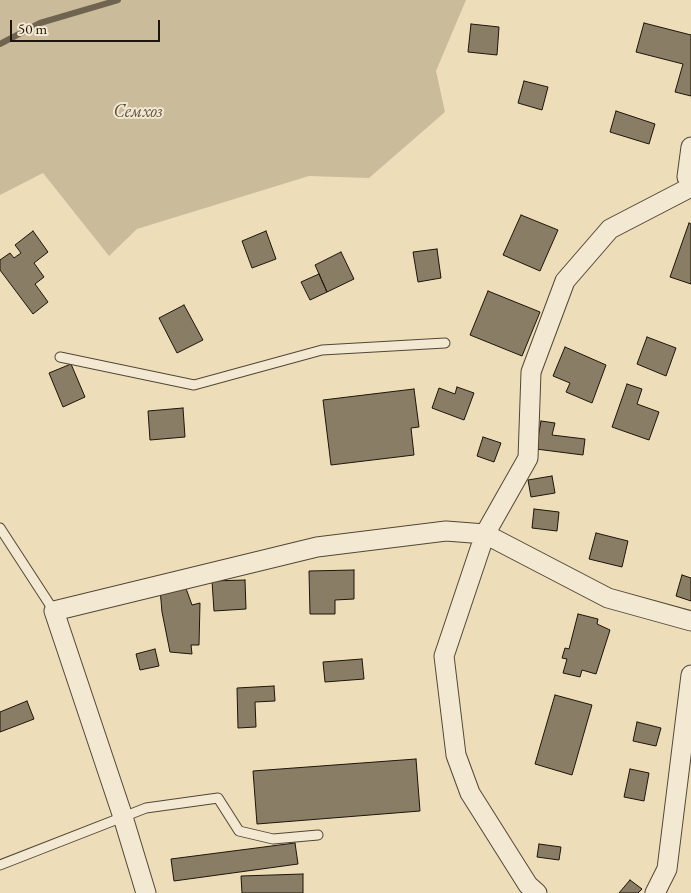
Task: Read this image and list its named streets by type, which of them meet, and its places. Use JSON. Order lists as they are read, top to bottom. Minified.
{"parks":["Семхоз"],"scale_bar":"50 m"}
